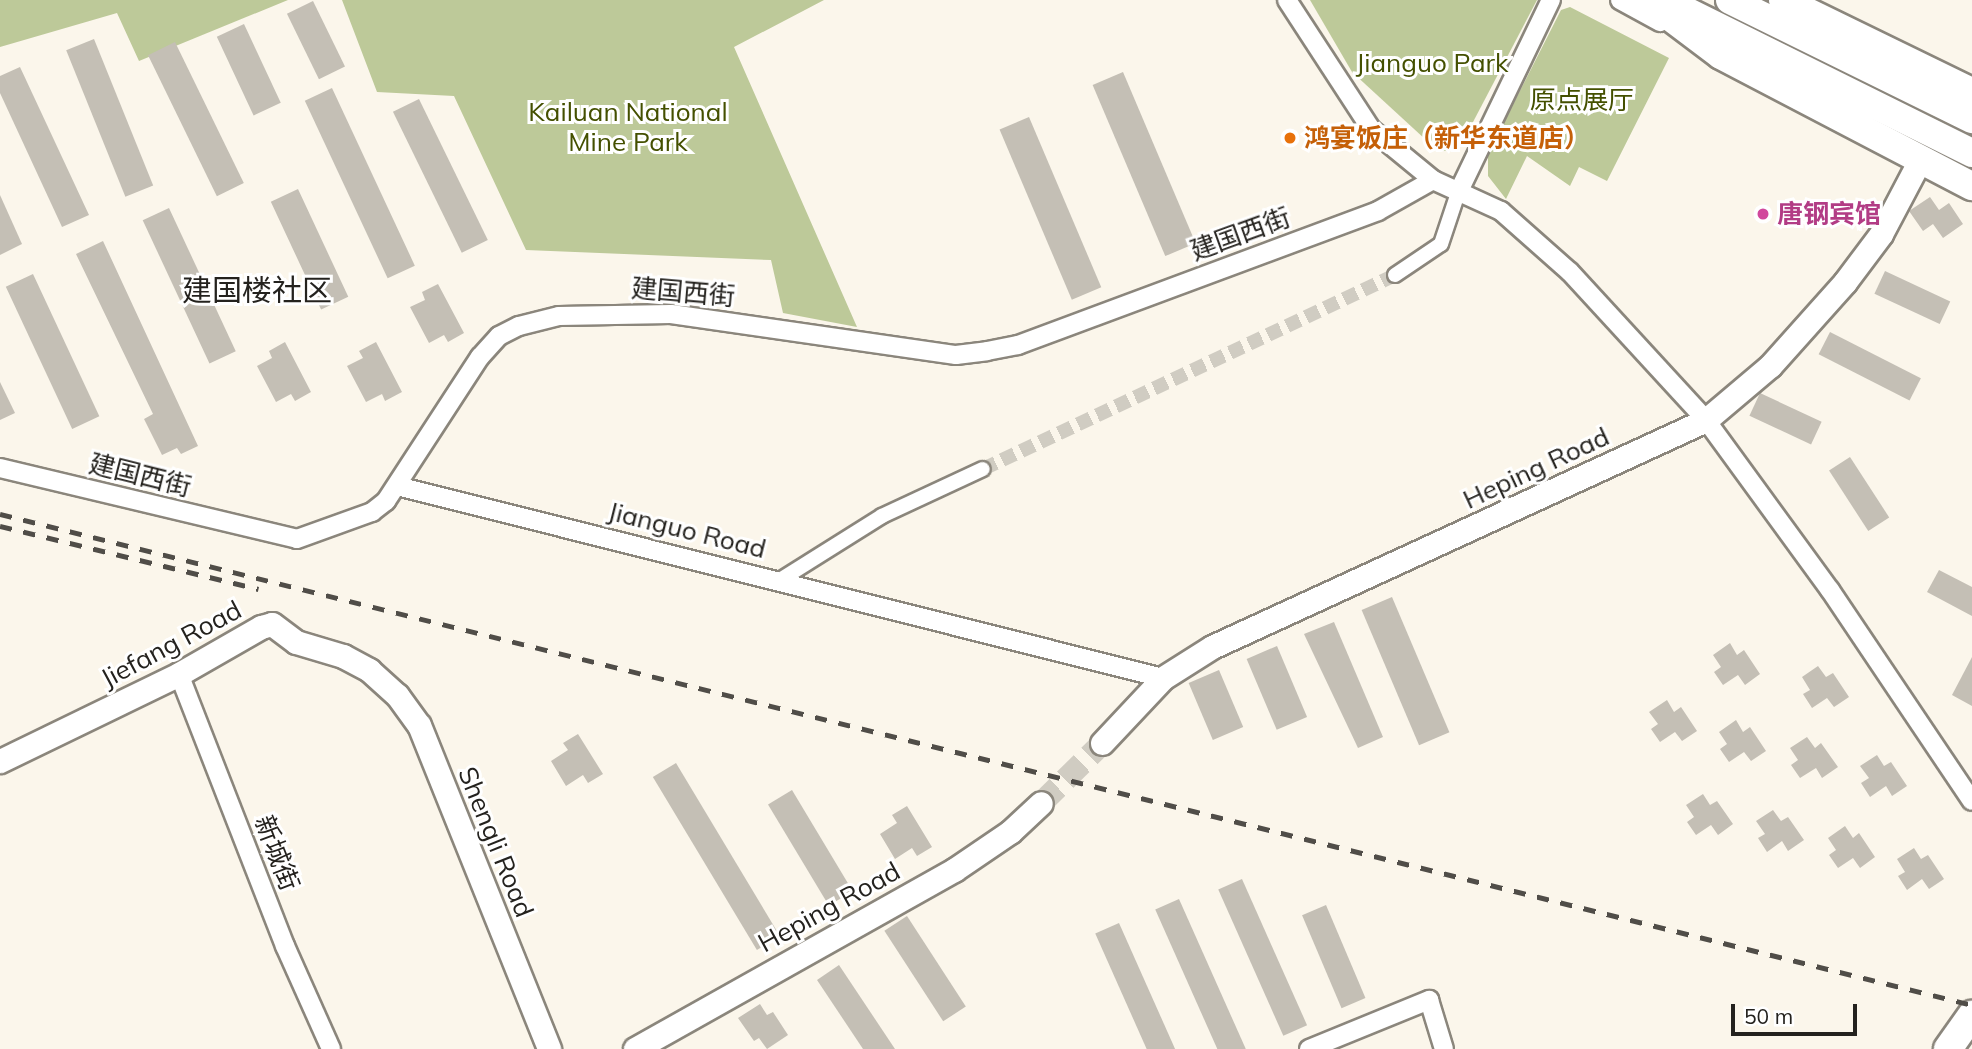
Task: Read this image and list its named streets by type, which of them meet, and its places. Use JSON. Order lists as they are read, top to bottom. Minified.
{"streets":{"street":["建国西街","Heping Road","Jianguo Road","Jiefang Road","Shengli Road","新城街"]},"crossings":[["建国西街","Jianguo Road"],["Jiefang Road","Shengli Road"],["Jiefang Road","新城街"]],"districts":["建国楼社区"],"parks":["Jianguo Park","原点展厅","Kailuan National Mine Park"],"places":["鸿宴饭庄（新华东道店）","唐钢宾馆"],"scale_bar":"50 m"}
